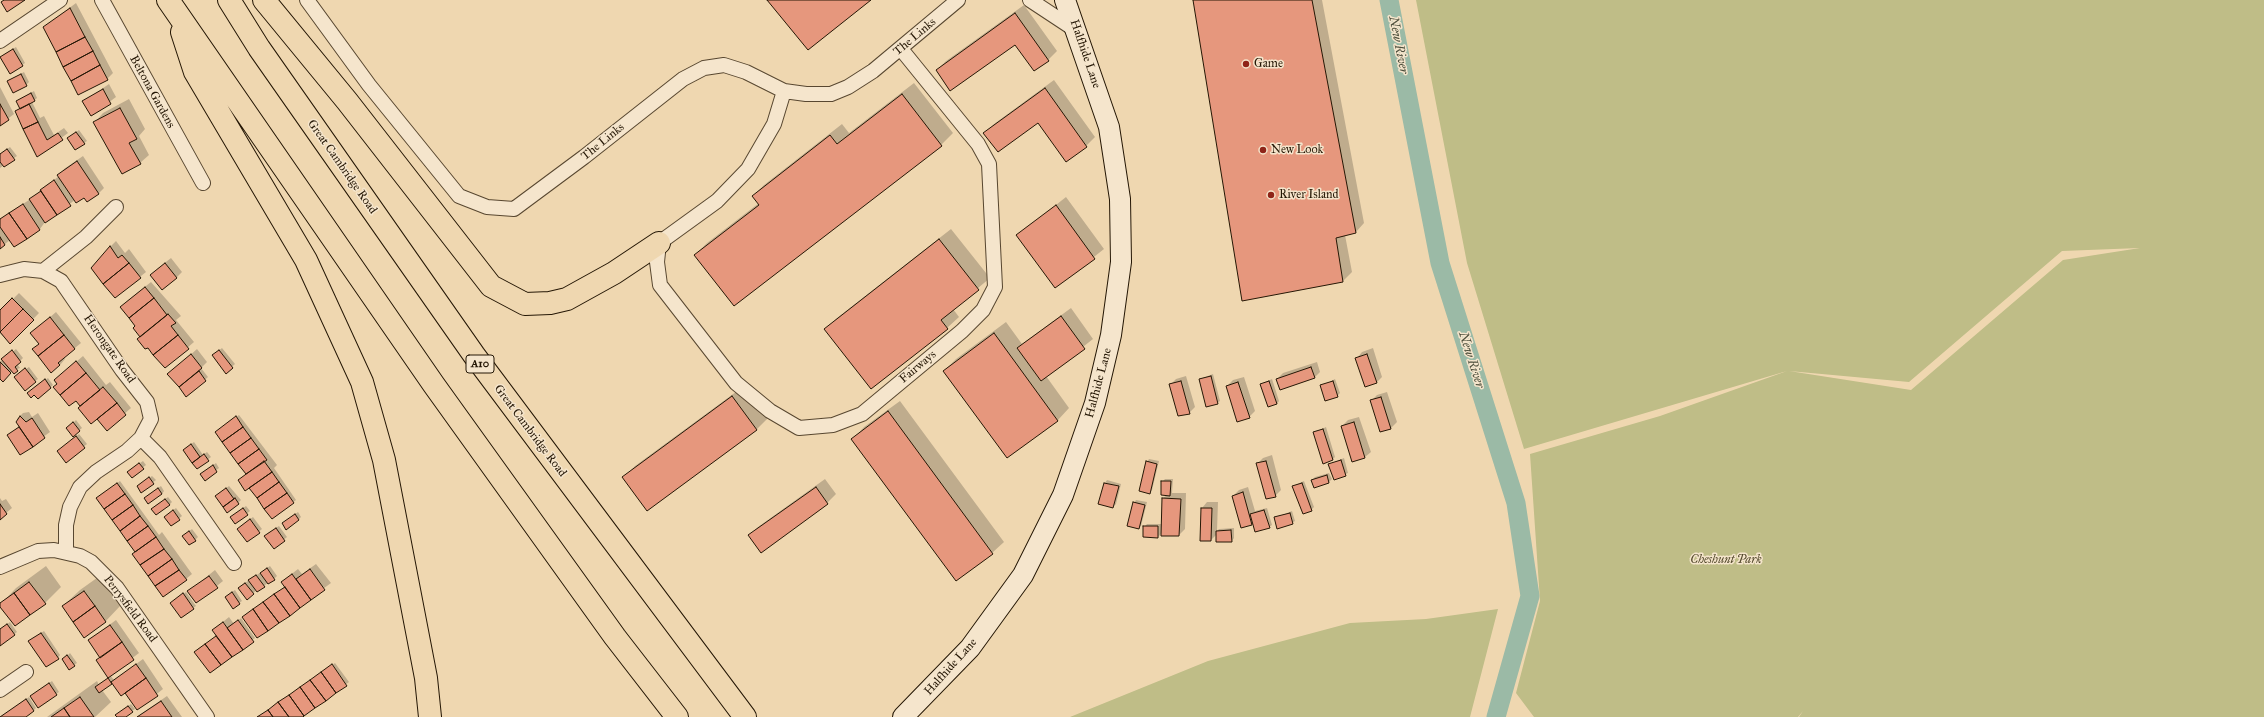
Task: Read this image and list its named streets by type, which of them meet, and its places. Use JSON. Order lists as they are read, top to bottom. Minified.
{"streets":{"highway":["Great Cambridge Road","A10"],"main road":["Halfhide Lane"],"street":["The Links","Beltona Gardens","Herongate Road","Fairways","Perrysfield Road"]},"crossings":[["The Links","Fairways"],["Herongate Road","Perrysfield Road"]],"water":["New River"],"parks":["Cheshunt Park"],"places":["Game","New Look","River Island"]}
